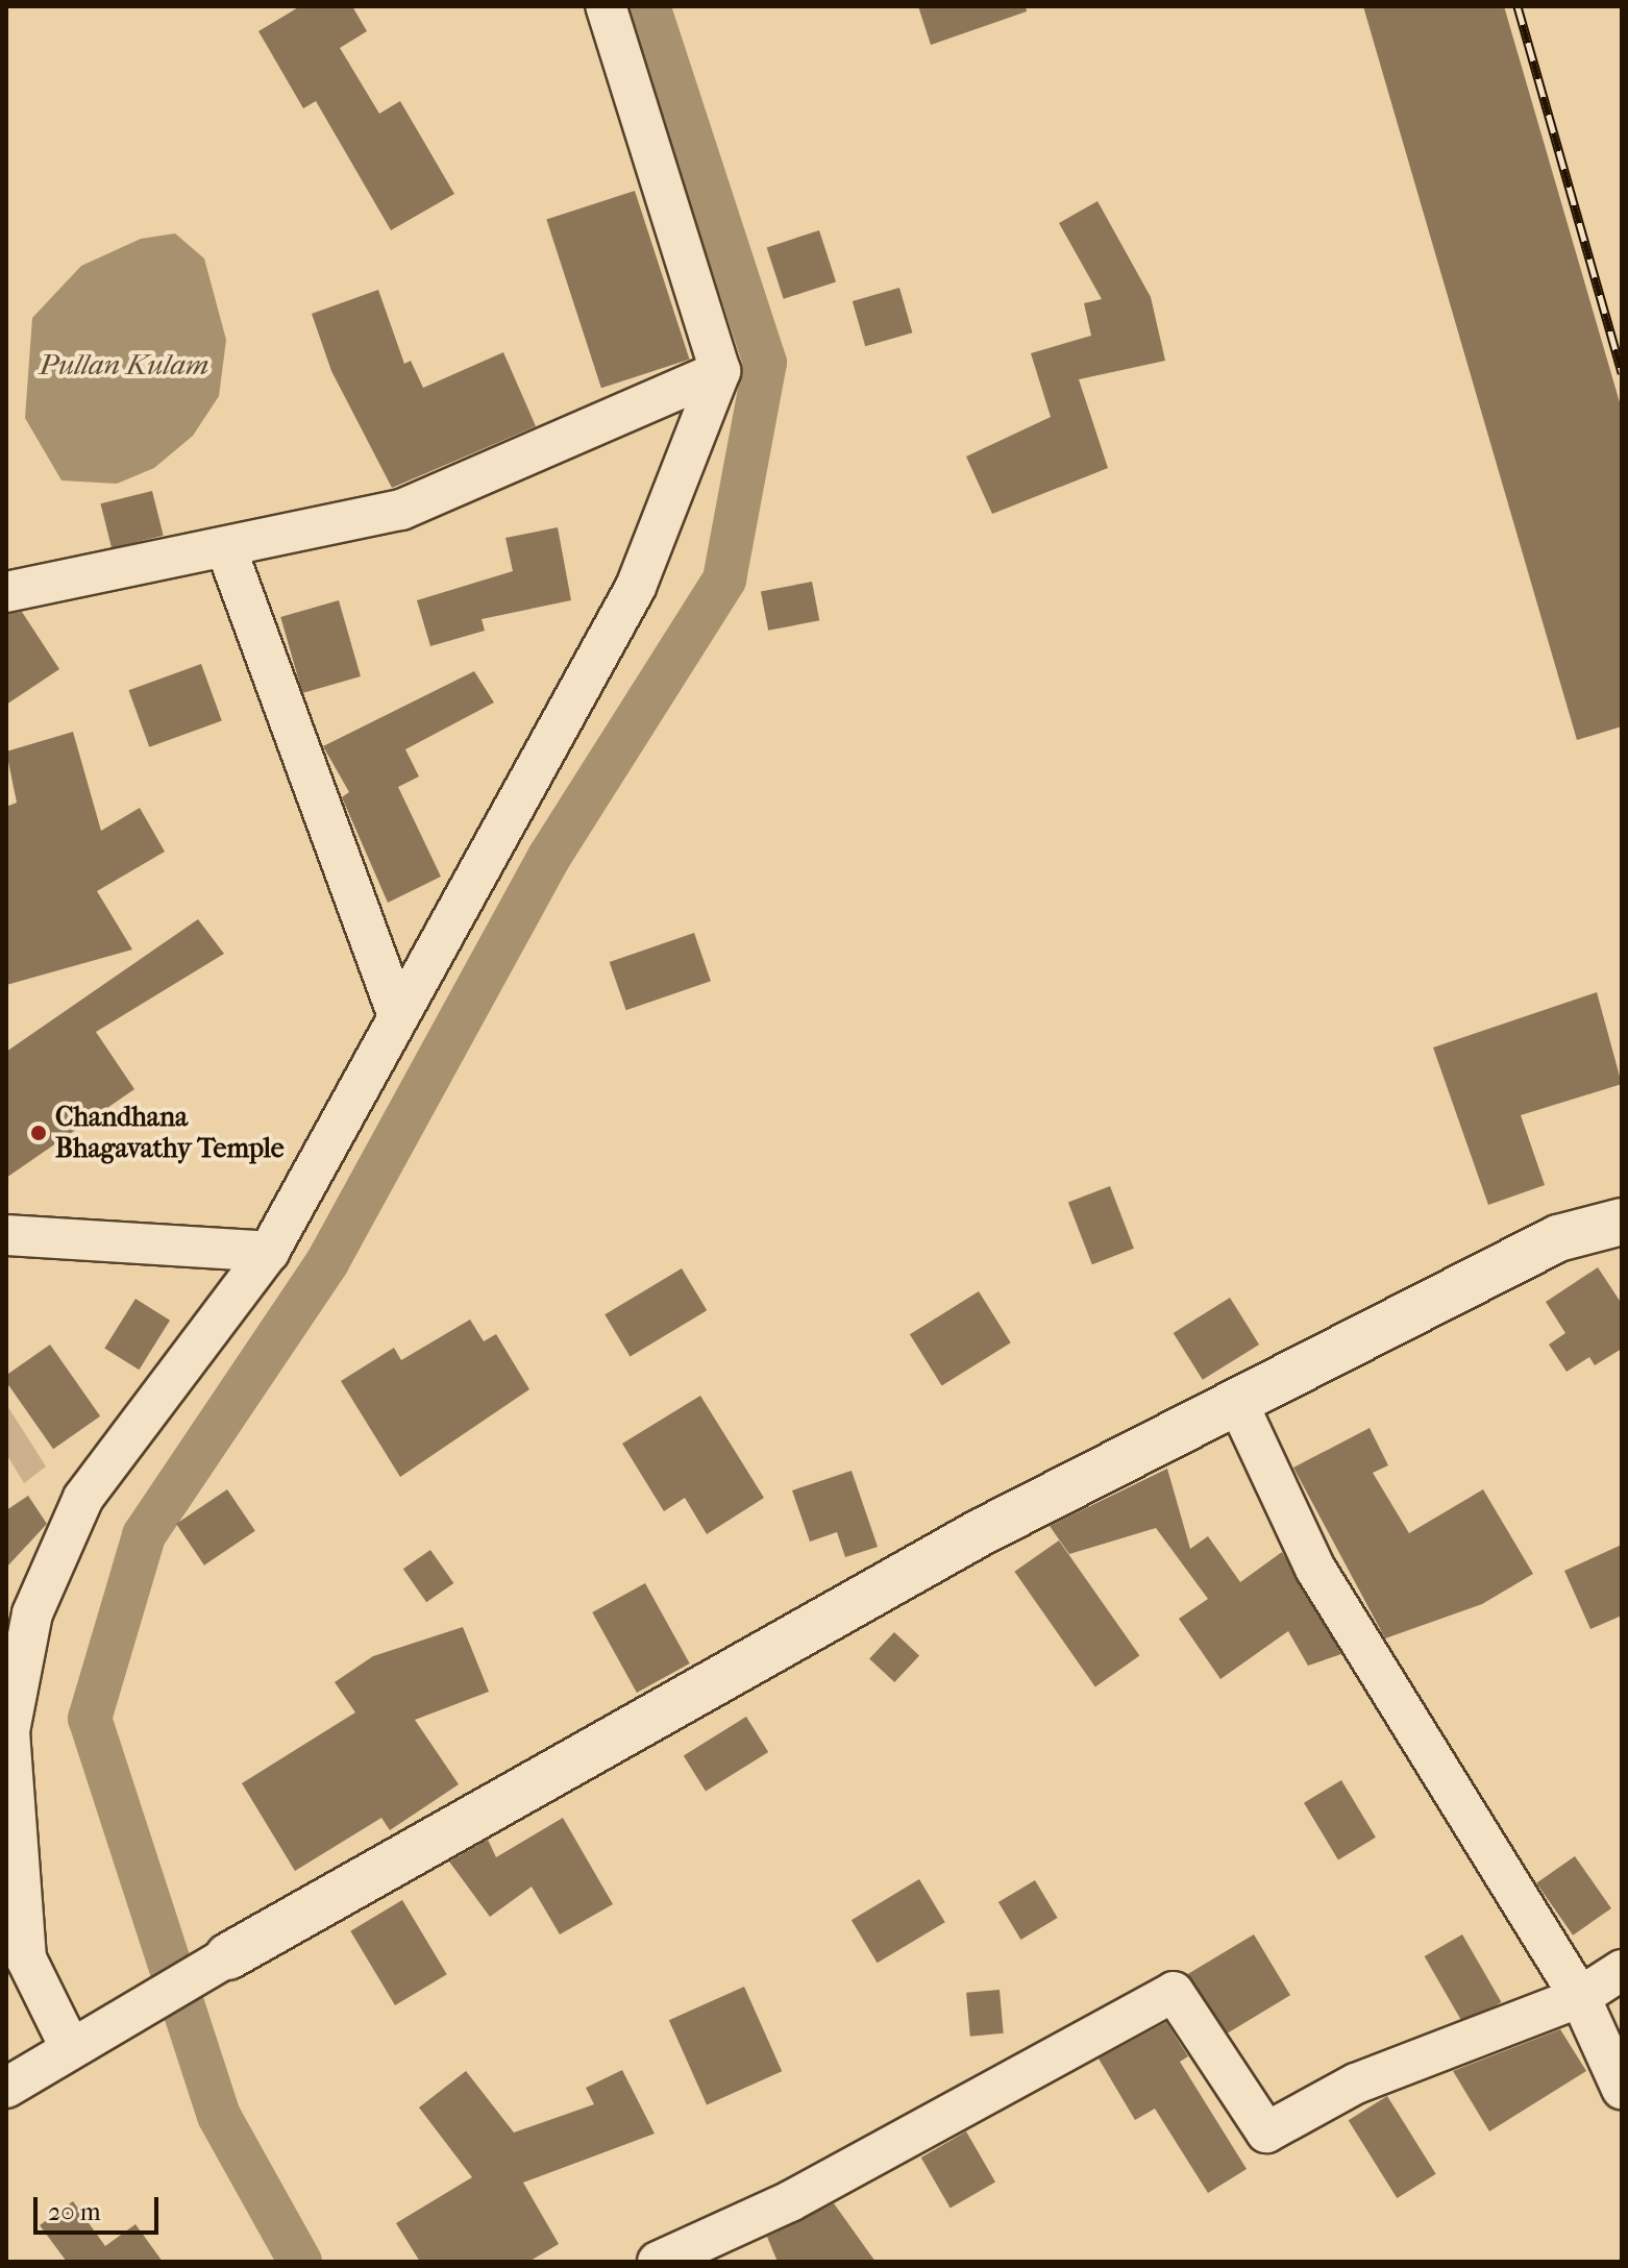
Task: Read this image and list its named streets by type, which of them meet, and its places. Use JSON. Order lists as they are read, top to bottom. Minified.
{"water":["Pullan Kulam"],"places":["Chandhana Bhagavathy Temple"],"scale_bar":"20 m"}
